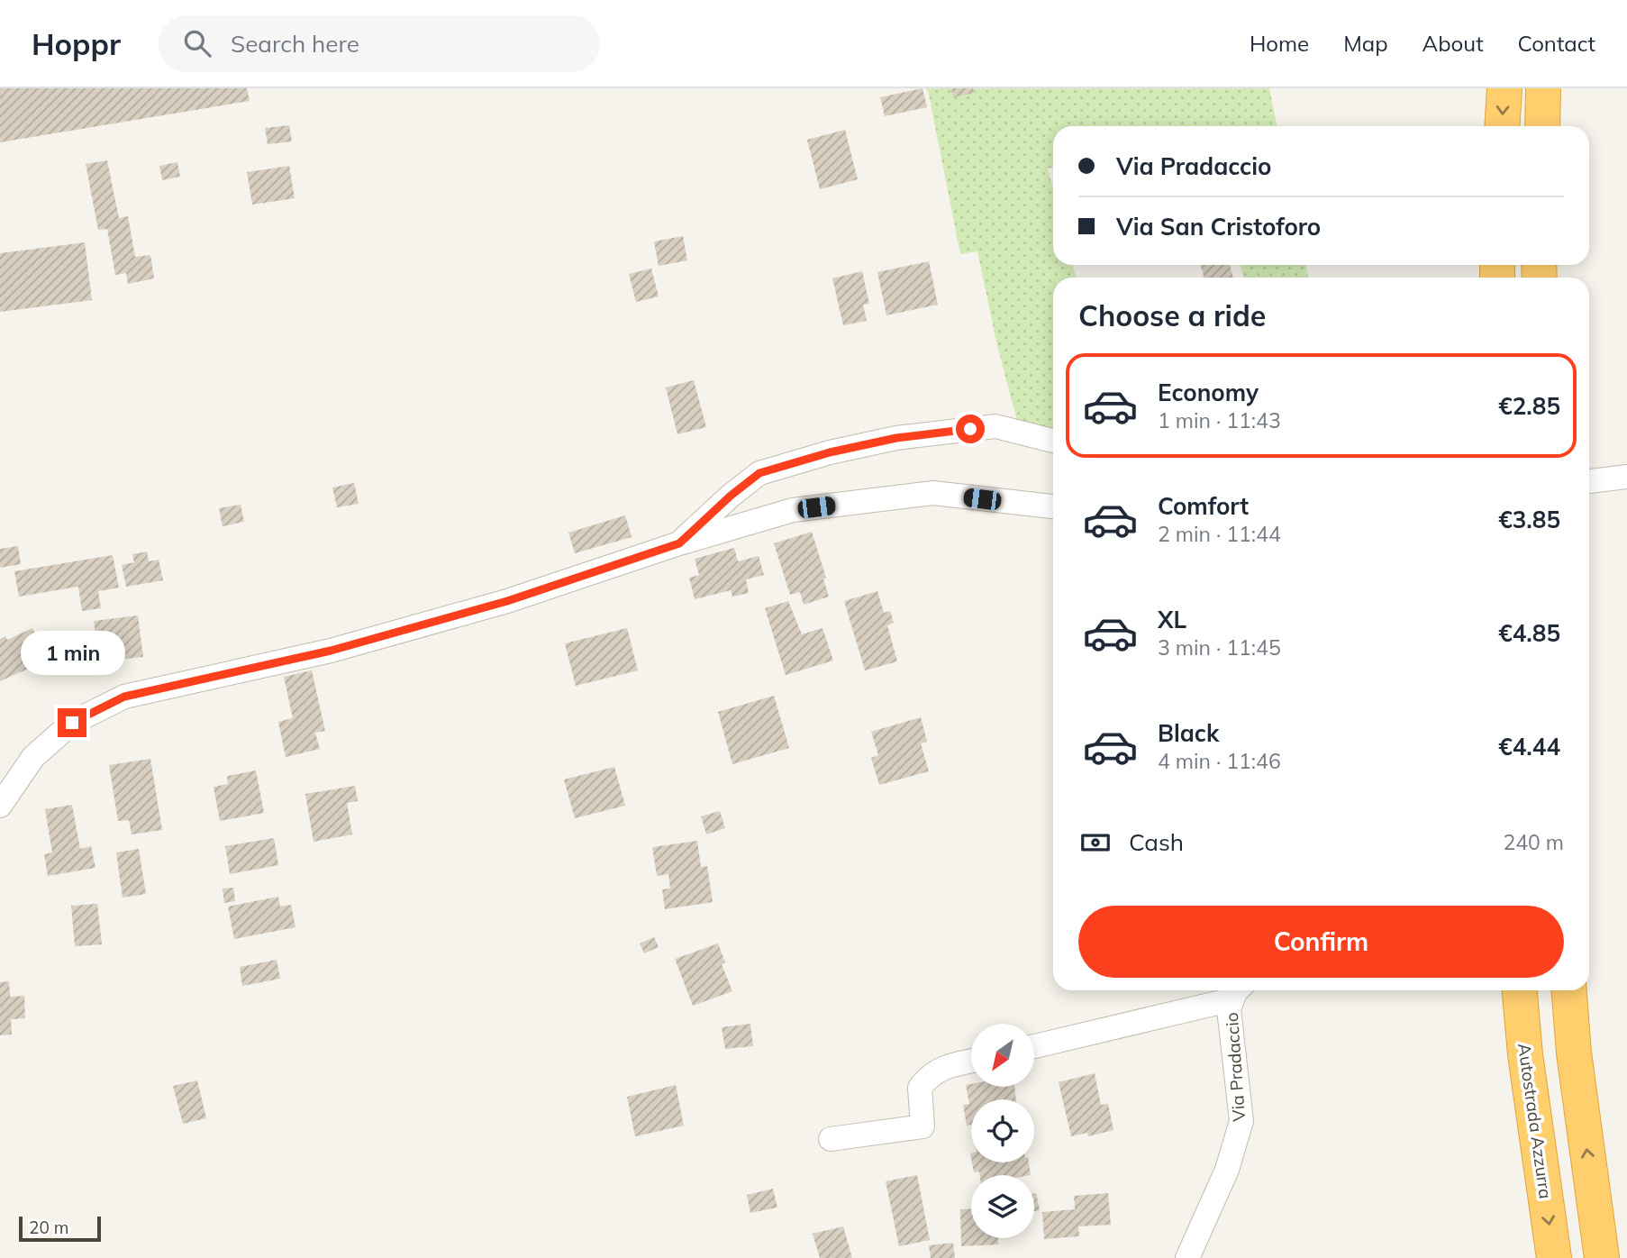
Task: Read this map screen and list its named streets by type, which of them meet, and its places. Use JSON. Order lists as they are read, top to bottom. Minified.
{"streets":{"highway":["Autostrada Azzurra"],"street":["Via Pradaccio"]},"scale_bar":"20 m","north":"bottom left","page":{"header":"Hoppr","search":"Search here","nav":["Home","Map","About","Contact"],"banner":["Via Pradaccio","Via San Cristoforo"],"heading":"Choose a ride","list":[{"name":"Economy","note":"1 min · 11:43","value":"€2.85"},{"name":"Comfort","note":"2 min · 11:44","value":"€3.85"},{"name":"XL","note":"3 min · 11:45","value":"€4.85"},{"name":"Black","note":"4 min · 11:46","value":"€4.44"}],"bubble":"1 min","pay":["Cash","240 m"],"buttons":"Confirm","scale":"20 m"}}
